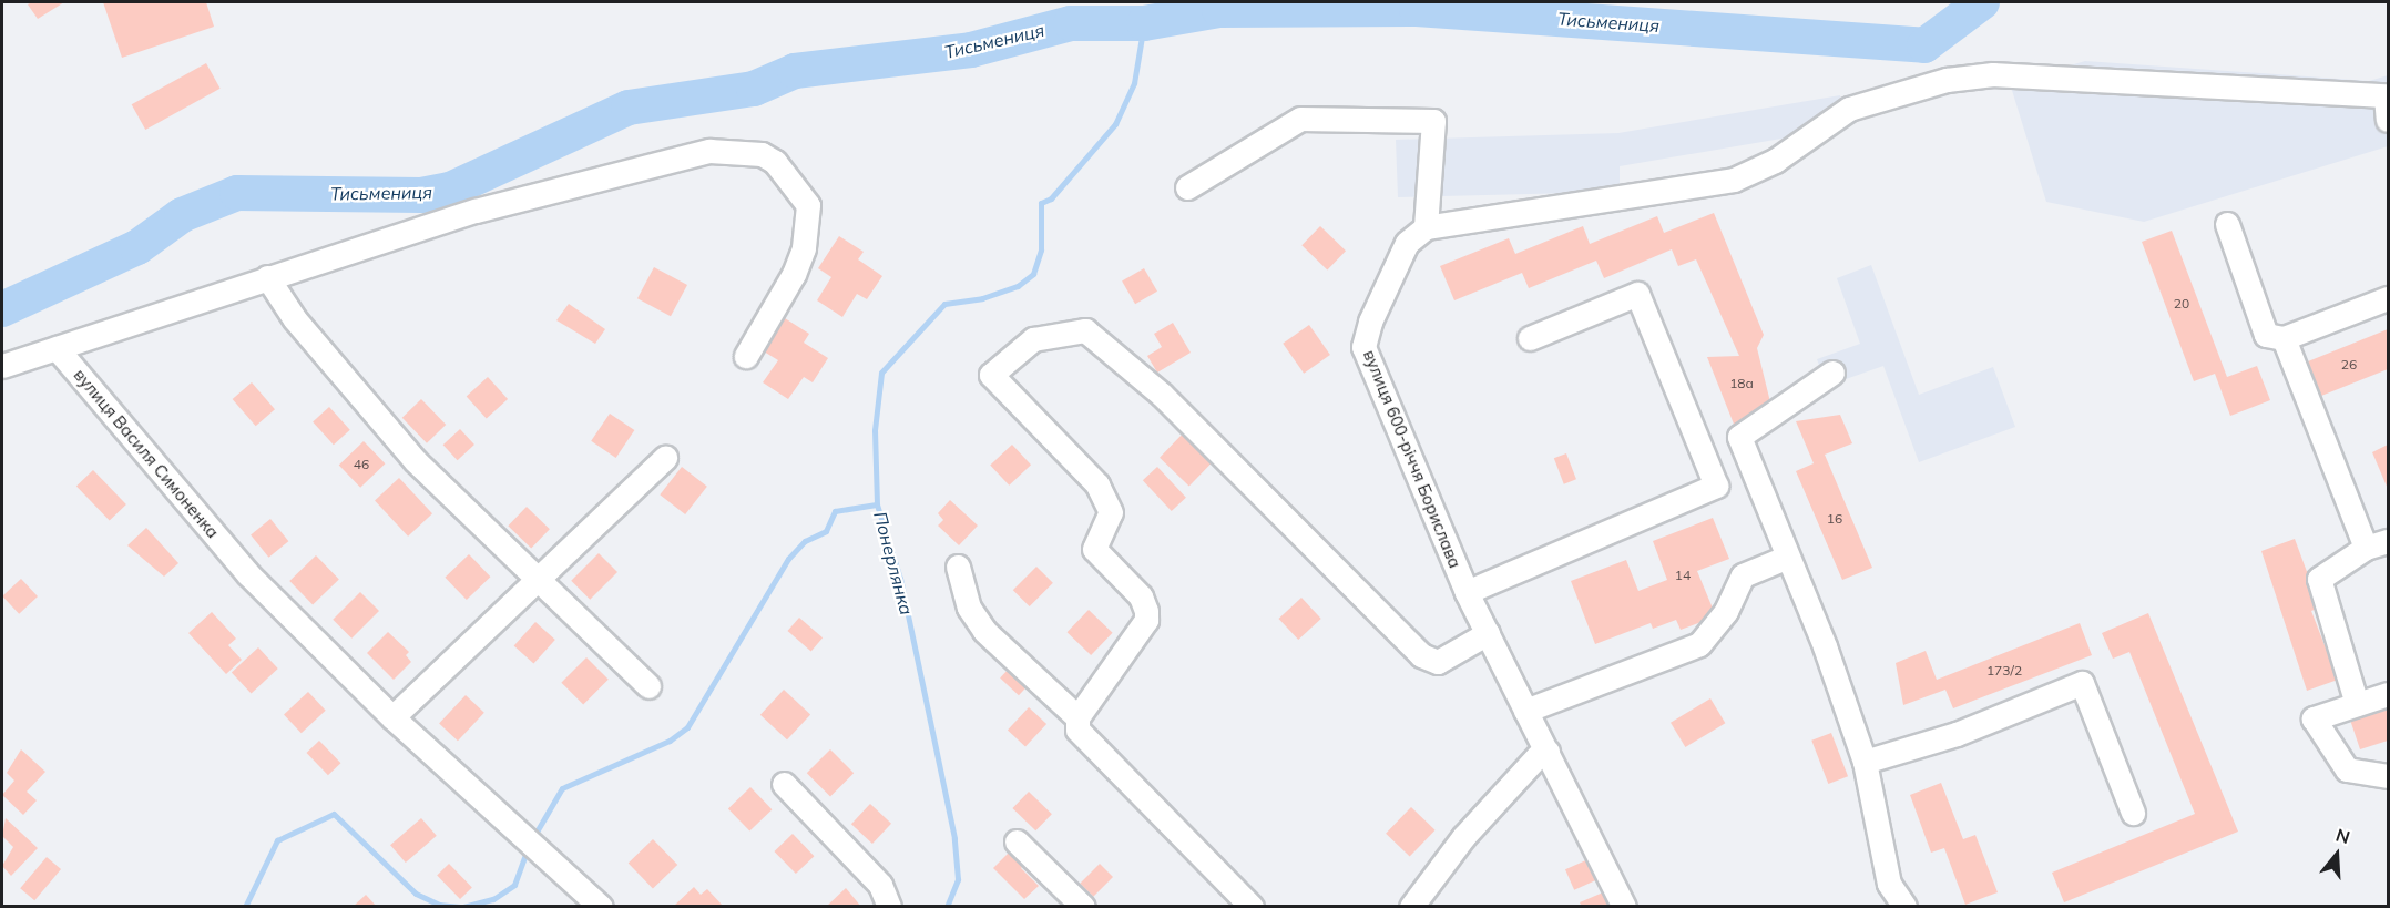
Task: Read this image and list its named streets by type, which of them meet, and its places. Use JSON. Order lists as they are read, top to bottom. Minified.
{"streets":{"street":["вулиця Василя Симоненка","вулиця 600-річчя Борислава"]},"water":["Тисьмениця","Понерлянка"],"house_numbers":["20","26","18а","46","16","14","173/2"],"north":"top"}
